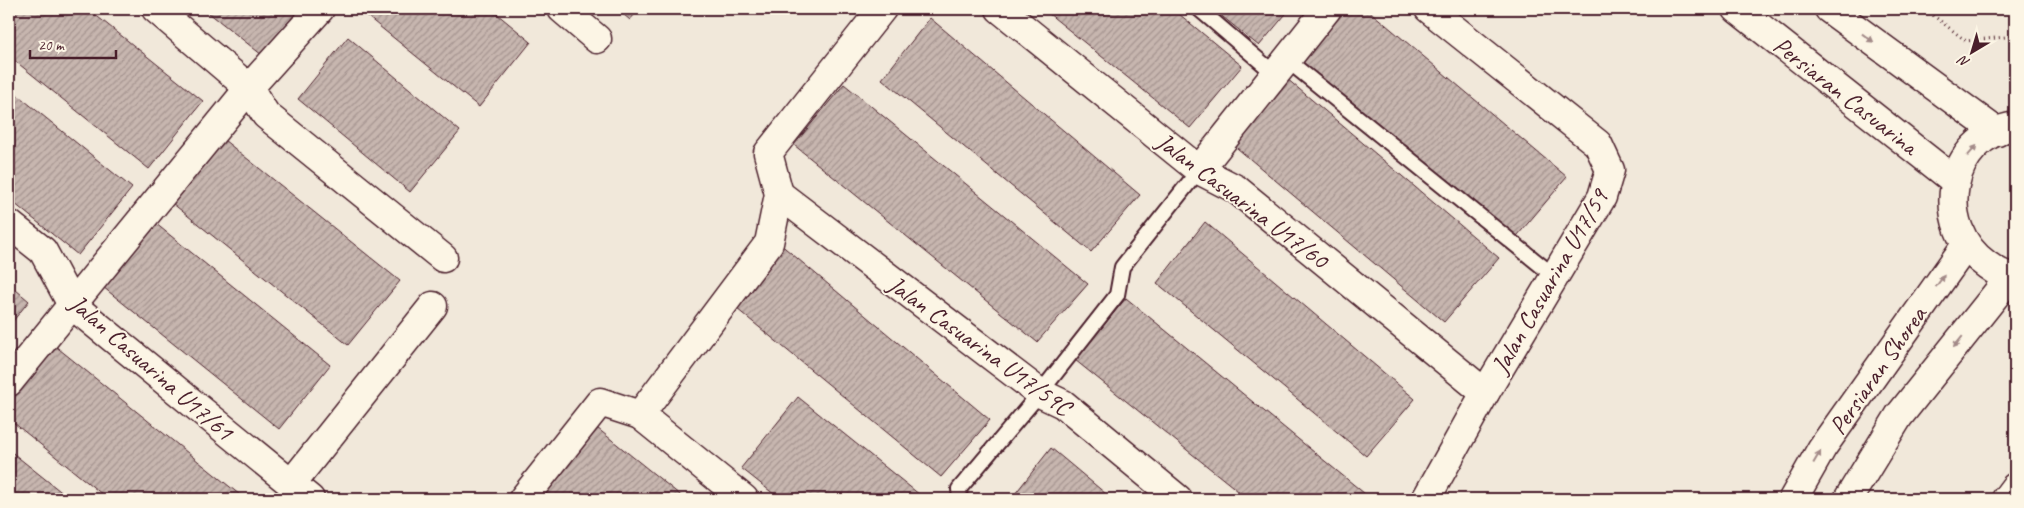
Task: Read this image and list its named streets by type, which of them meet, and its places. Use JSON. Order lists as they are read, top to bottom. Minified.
{"streets":{"street":["Persiaran Casuarina","Jalan Casuarina U17/60","Jalan Casuarina U17/59","Jalan Casuarina U17/59C","Jalan Casuarina U17/61","Persiaran Shorea"]},"crossings":[["Jalan Casuarina U17/60","Jalan Casuarina U17/59"]],"scale_bar":"20 m","north":"bottom left"}
